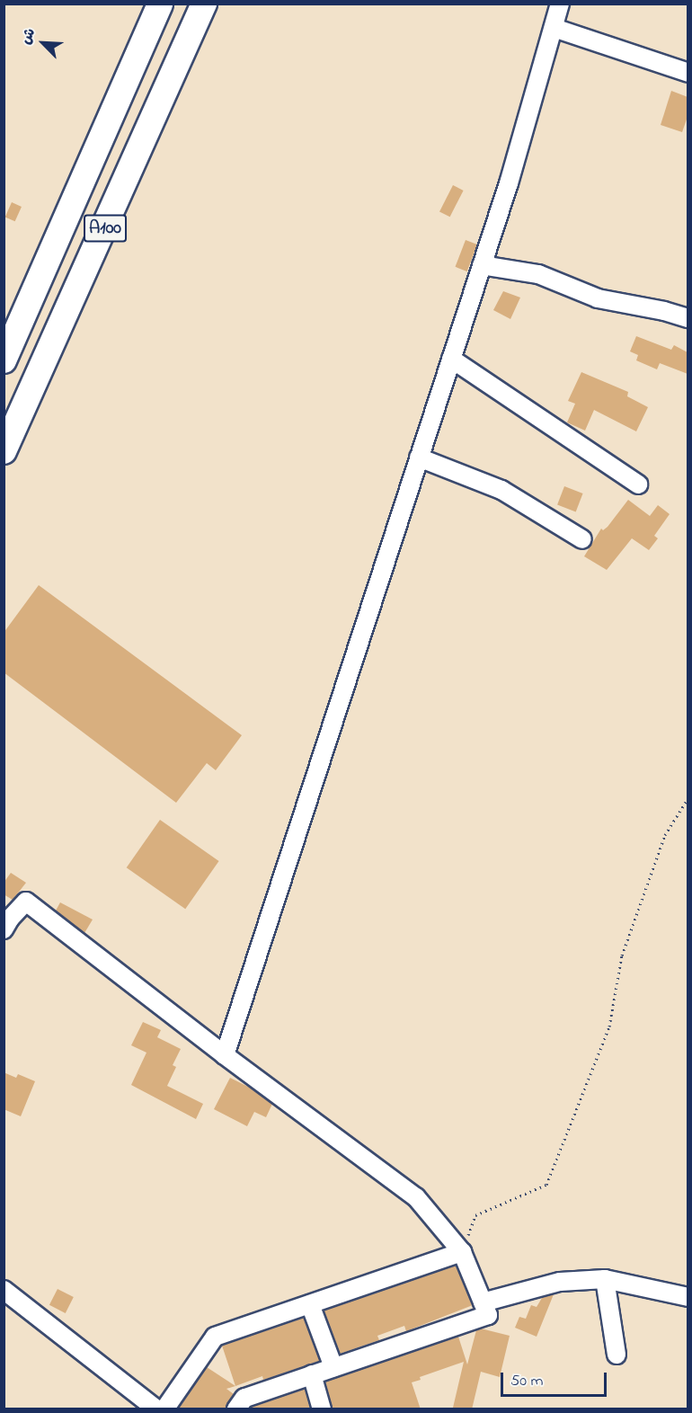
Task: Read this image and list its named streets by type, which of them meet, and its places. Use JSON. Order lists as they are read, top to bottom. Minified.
{"streets":{"highway":["A100"]},"scale_bar":"50 m","north":"top left"}
